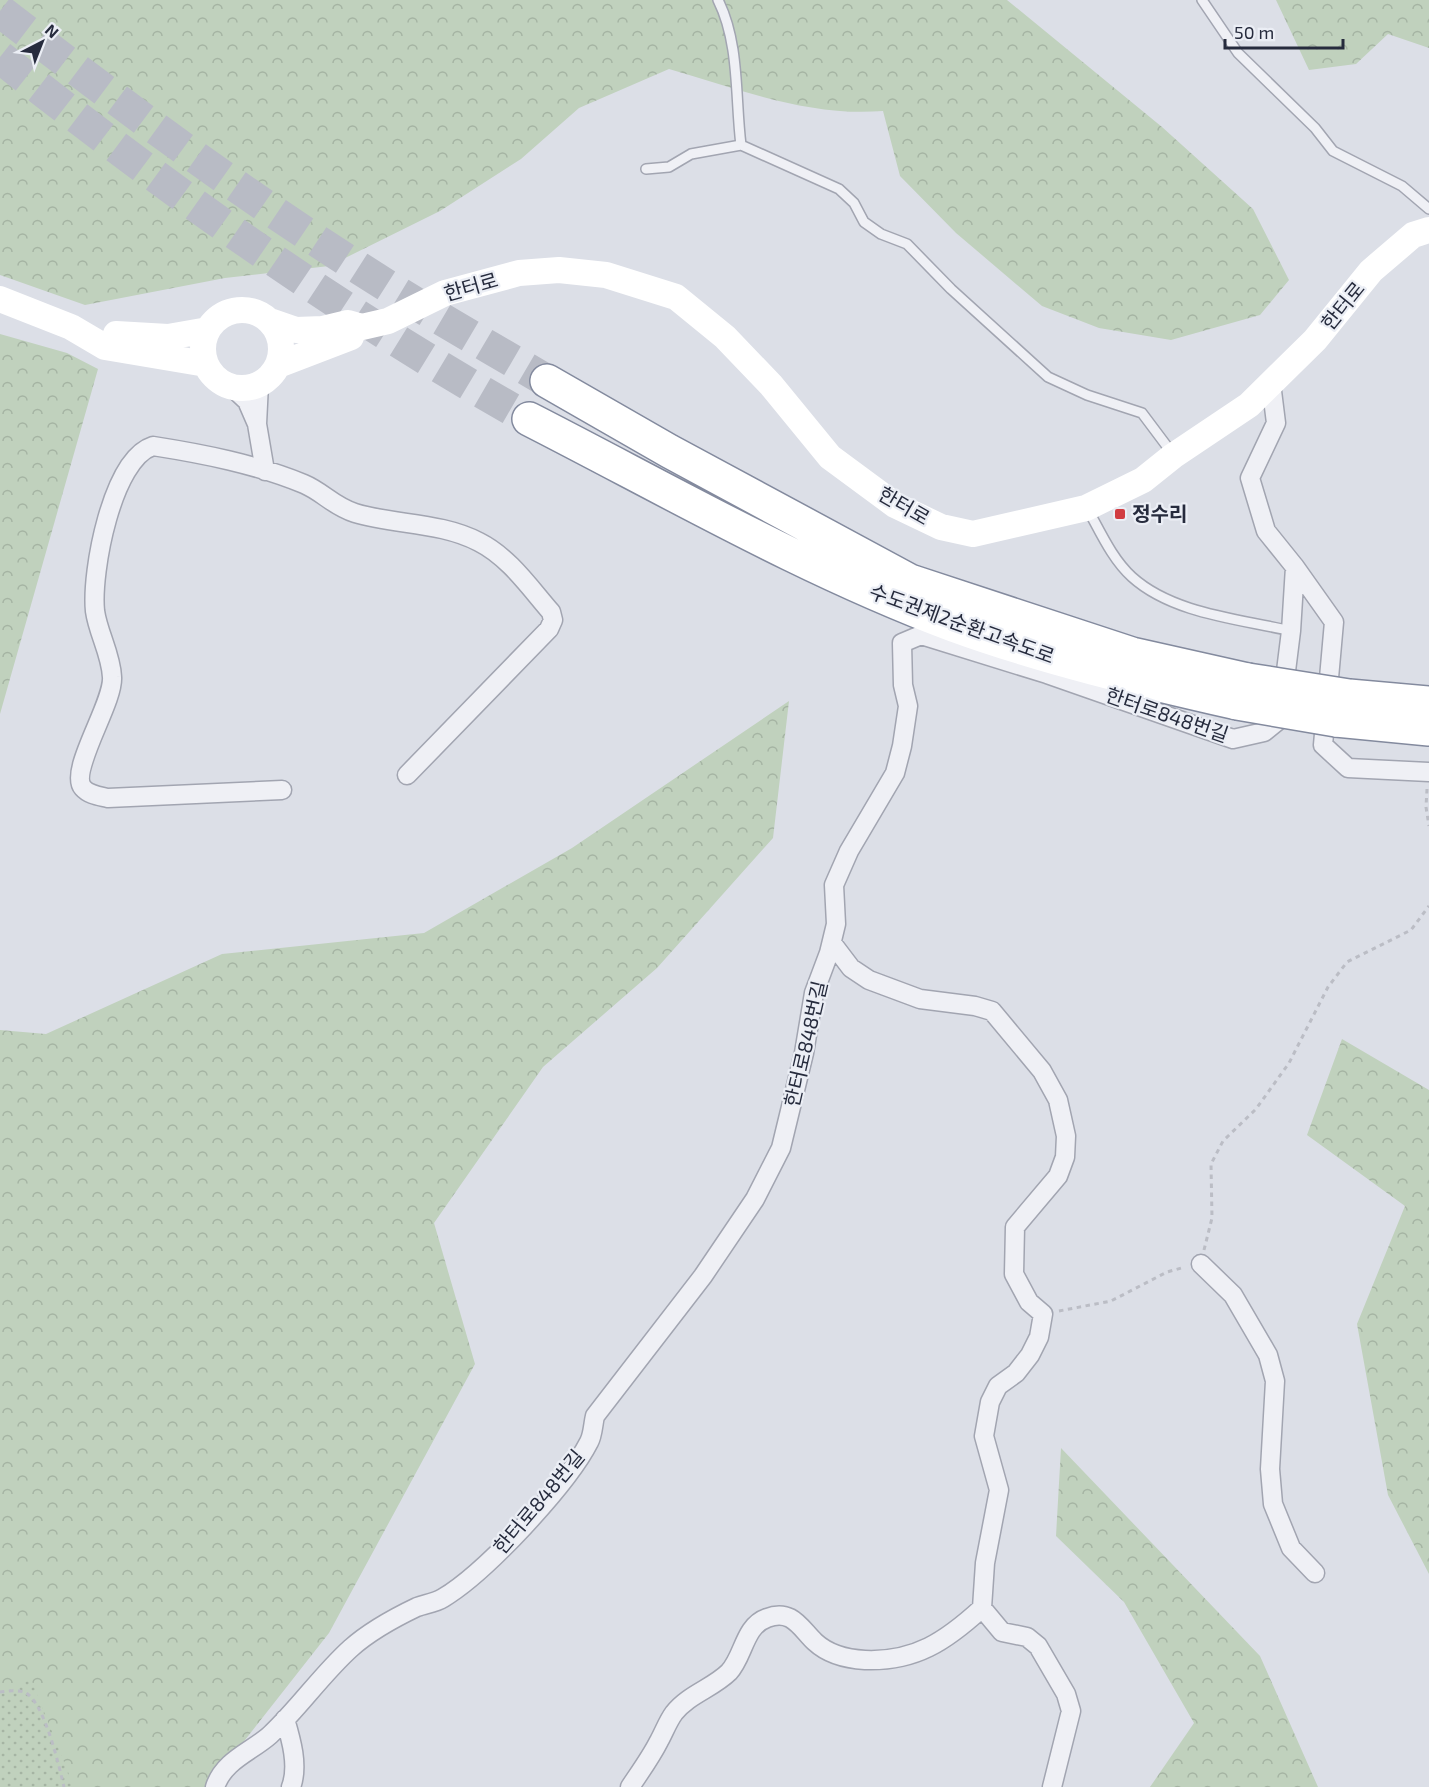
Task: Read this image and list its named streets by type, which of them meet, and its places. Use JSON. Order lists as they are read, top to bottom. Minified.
{"streets":{"highway":["수도권제2순환고속도로"],"main road":["한터로"],"street":["한터로848번길"]},"places":{"transit":["정수리"]},"scale_bar":"50 m","north":"top right"}
